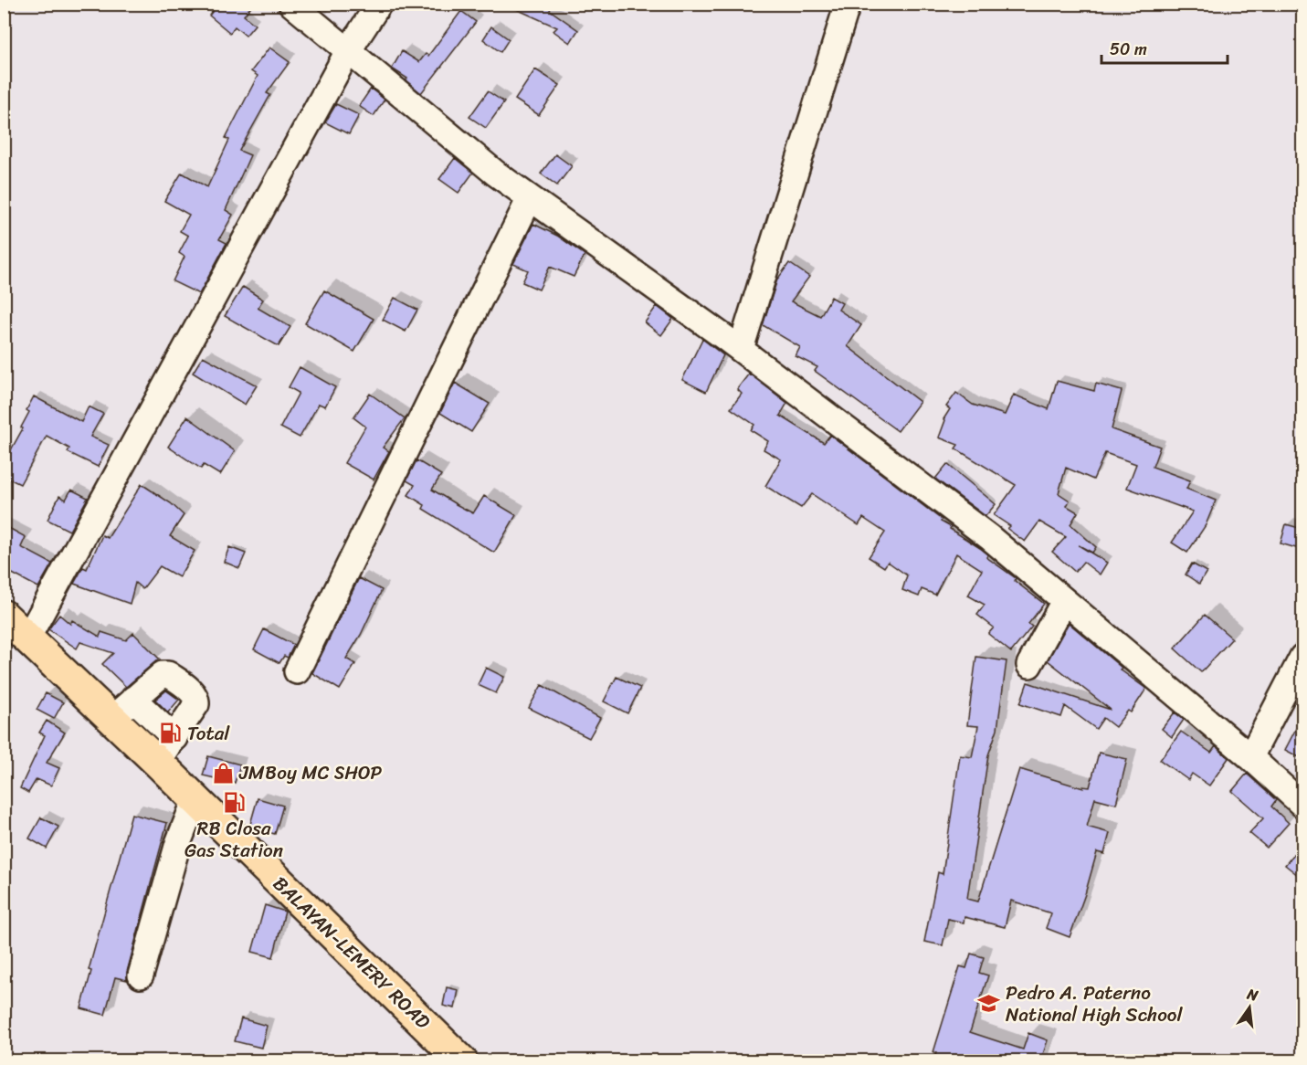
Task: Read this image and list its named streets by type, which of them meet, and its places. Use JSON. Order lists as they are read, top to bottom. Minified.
{"streets":{"main road":["BALAYAN-LEMERY ROAD"]},"places":{"fuel station":["Total","RB Closa Gas Station"],"shop":["JMBoy MC SHOP"],"school or university":["Pedro A. Paterno National High School"]},"scale_bar":"50 m","north":"top"}
